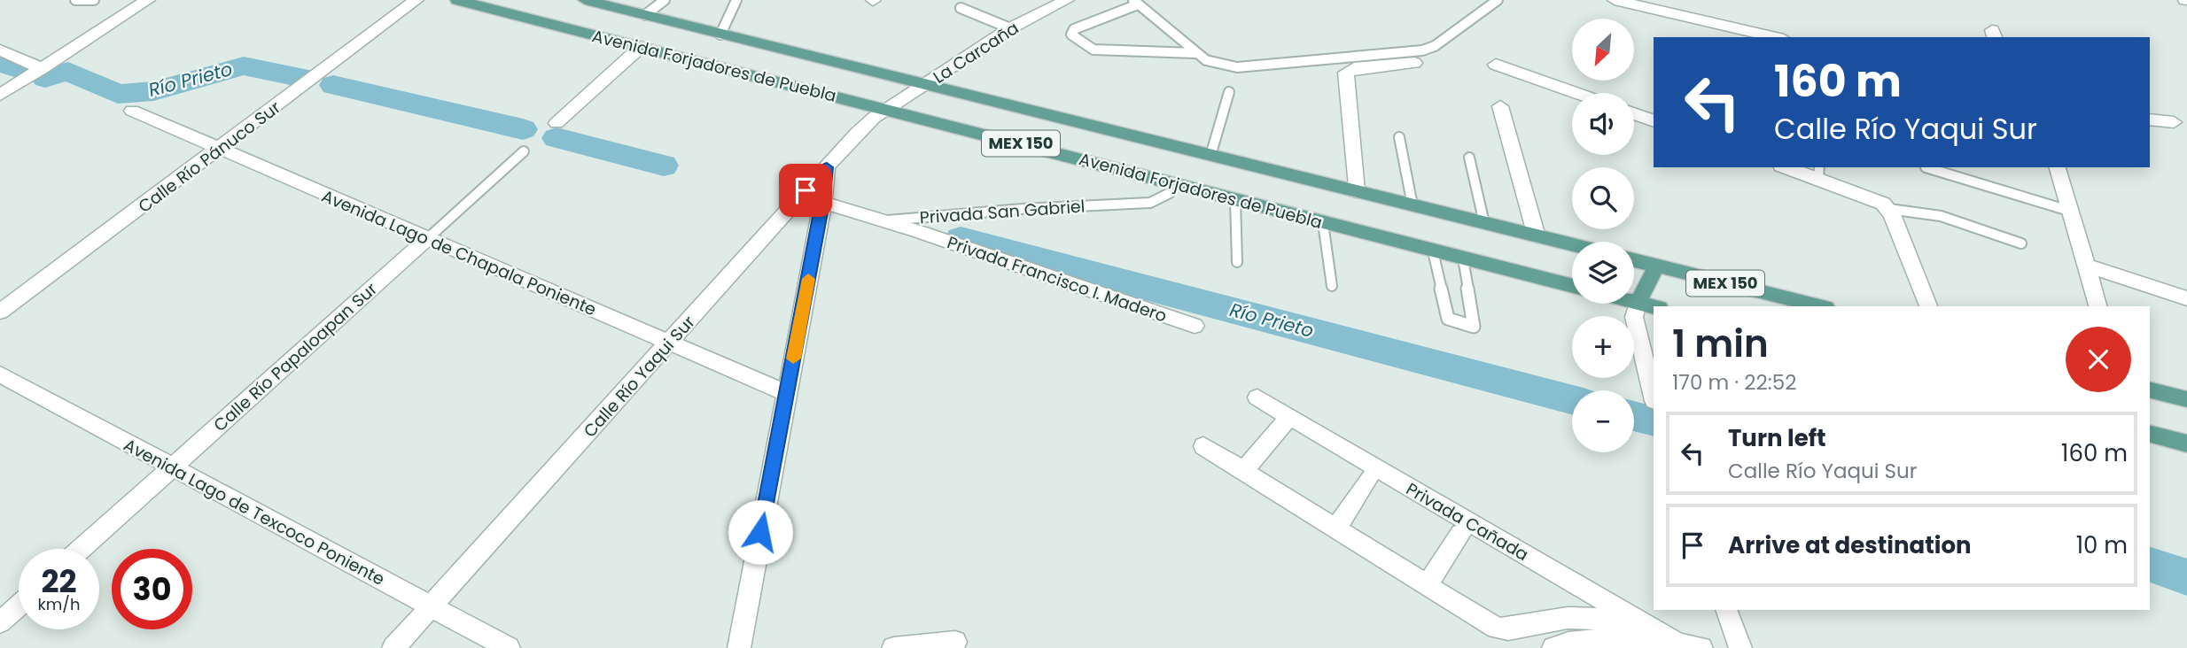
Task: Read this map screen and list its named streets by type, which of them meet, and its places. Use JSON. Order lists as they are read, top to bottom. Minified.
{"streets":{"main road":["Avenida Forjadores de Puebla","MEX 150"],"street":["La Carcaña","Calle Río Pánuco Sur","Privada San Gabriel","Avenida Lago de Chapala Poniente","Privada Francisco I. Madero","Calle Río Papaloapan Sur","Calle Río Yaqui Sur","Avenida Lago de Texcoco Poniente","Privada Cañada"]},"crossings":[["La Carcaña","Avenida Forjadores de Puebla"],["La Carcaña","Calle Río Yaqui Sur"],["Avenida Forjadores de Puebla","Privada San Gabriel"],["Avenida Forjadores de Puebla","Calle Río Yaqui Sur"],["Calle Río Pánuco Sur","Avenida Lago de Chapala Poniente"],["Privada San Gabriel","Privada Francisco I. Madero"],["Avenida Lago de Chapala Poniente","Calle Río Papaloapan Sur"],["Avenida Lago de Chapala Poniente","Calle Río Yaqui Sur"],["Calle Río Papaloapan Sur","Avenida Lago de Texcoco Poniente"],["Calle Río Yaqui Sur","Avenida Lago de Texcoco Poniente"]],"water":["Río Prieto"],"north":"bottom left","page":{"map_buttons":["+","−"],"turn":["160 m","Calle Río Yaqui Sur"],"heading":["1 min","170 m · 22:52"],"list":[{"name":"Turn left","note":"Calle Río Yaqui Sur","value":"160 m"},{"name":"Arrive at destination","value":"10 m"}],"speed":"22 km/h","limit":"30"}}
